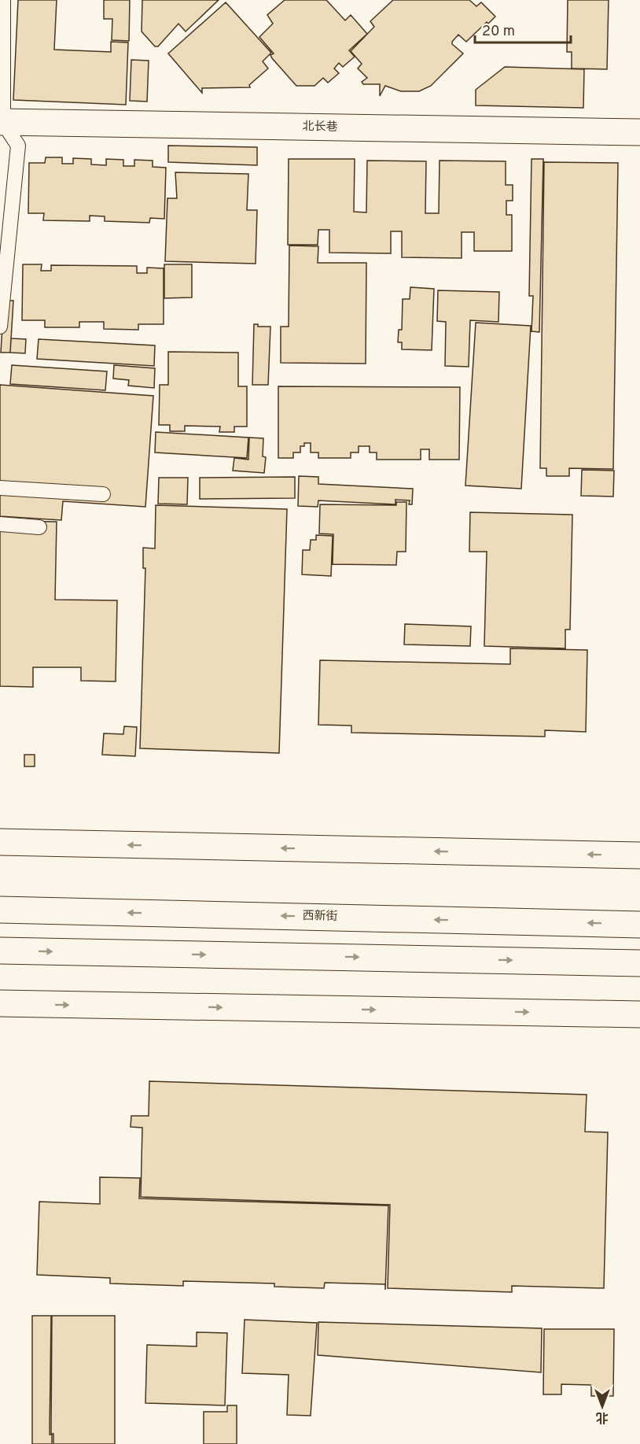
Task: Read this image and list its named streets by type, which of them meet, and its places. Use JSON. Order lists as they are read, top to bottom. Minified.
{"streets":{"street":["北长巷","西新街"]},"scale_bar":"20 m","north":"bottom"}
